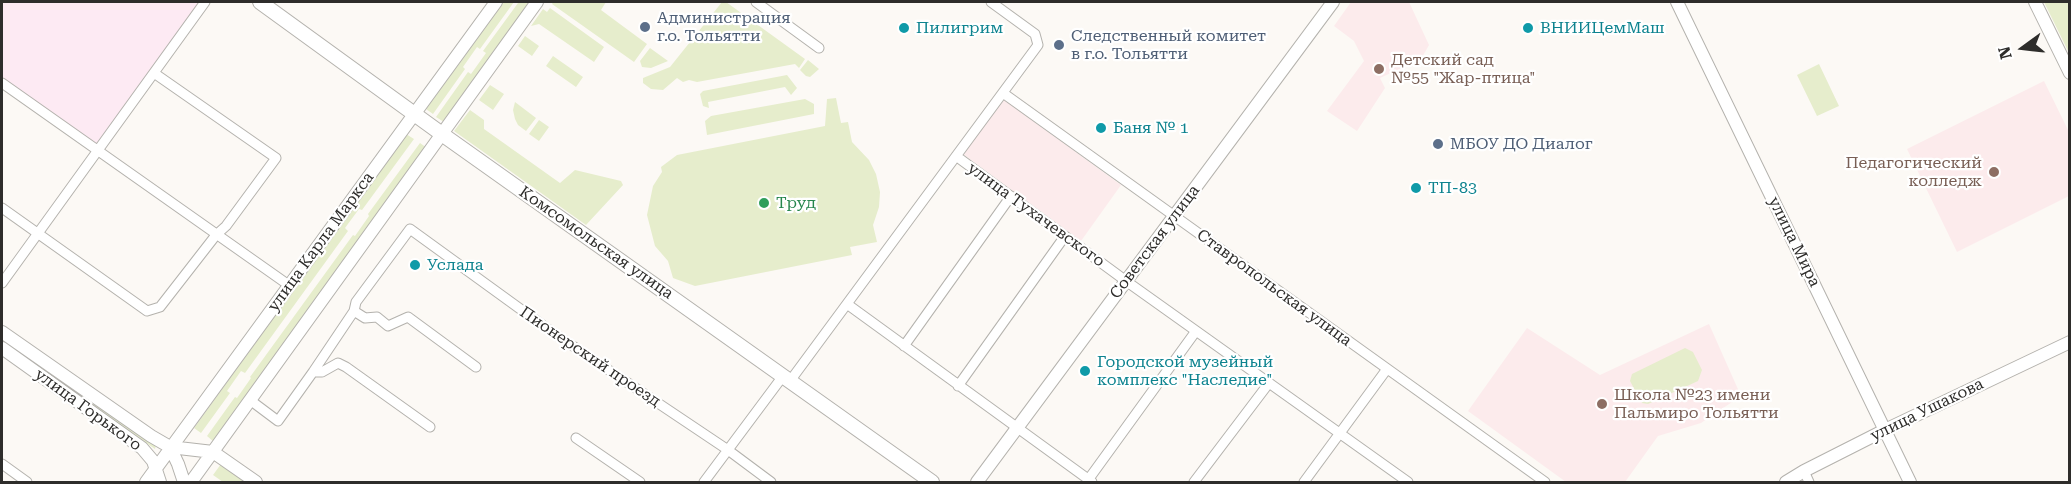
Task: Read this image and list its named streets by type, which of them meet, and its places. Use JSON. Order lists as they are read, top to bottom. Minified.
{"streets":{"main road":["улица Карла Маркса","Советская улица","улица Мира","Комсомольская улица","улица Горького","улица Ушакова"],"street":["улица Тухачевского","Ставропольская улица","Пионерский проезд"]},"crossings":[["улица Тухачевского","Советская улица"],["улица Карла Маркса","Комсомольская улица"],["улица Карла Маркса","улица Горького"],["Советская улица","Ставропольская улица"],["улица Мира","улица Ушакова"]],"places":["Администрация г.о. Тольятти","Пилигрим","ВНИИЦемМаш","Следственный комитет в г.о. Тольятти","Детский сад №55 \"Жар-птица\"","Баня № 1","МБОУ ДО Диалог","Педагогический колледж","ТП-83","Труд","Услада","Городской музейный комплекс \"Наследие\"","Школа №23 имени Пальмиро Тольятти"],"north":"left"}
